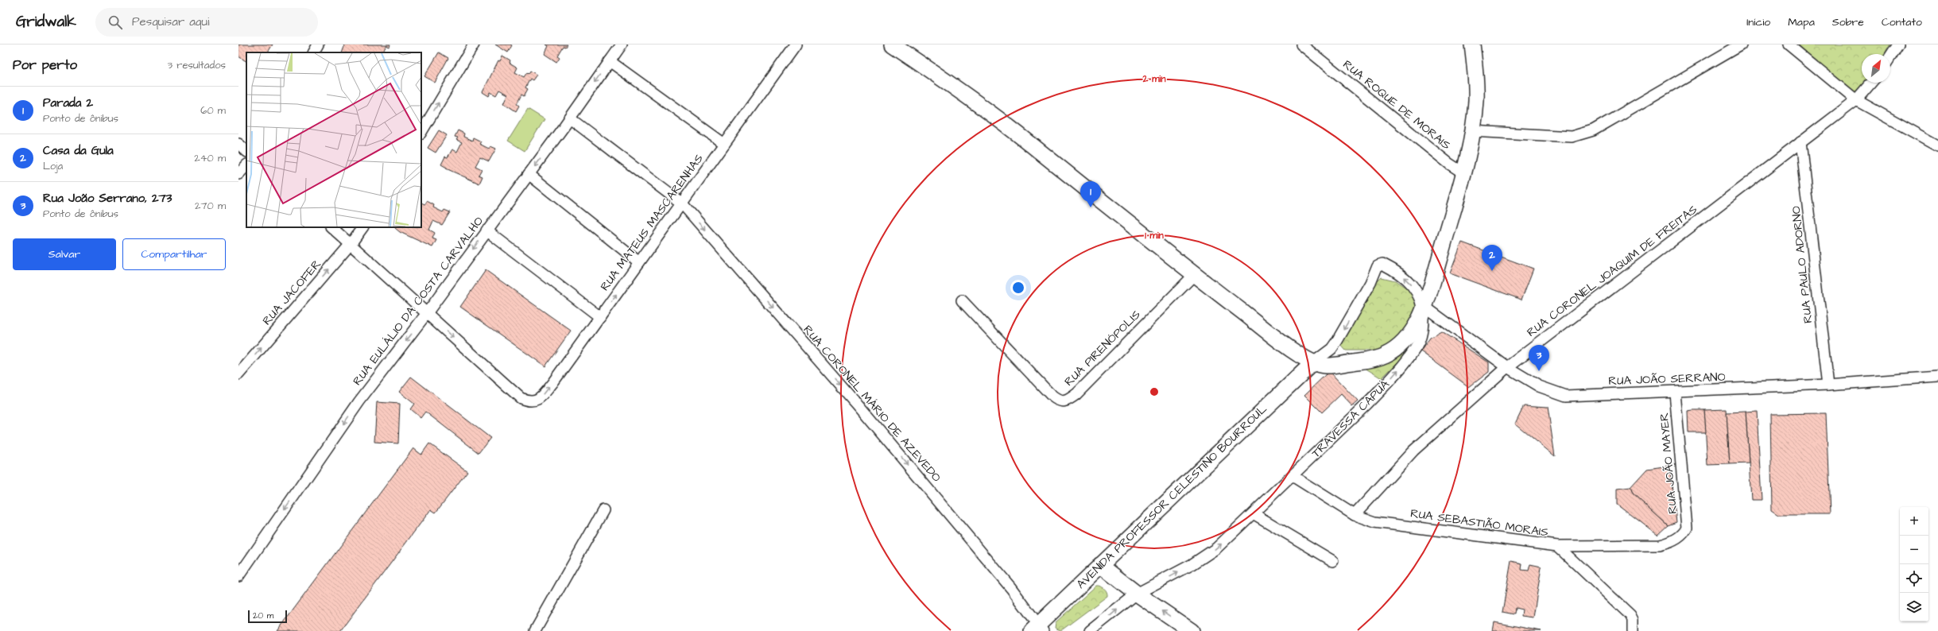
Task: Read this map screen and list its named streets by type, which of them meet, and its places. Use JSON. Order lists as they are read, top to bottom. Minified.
{"streets":{"main road":["AVENIDA PROFESSOR CELESTINO BOURROUL"],"street":["RUA ROQUE DE MORAIS","RUA MATEUS MASCARENHAS","RUA PAULO ADORNO","RUA CORONEL JOAQUIM DE FREITAS","RUA JACOFER","RUA EULÁLIO DA COSTA CARVALHO","RUA PIRENÓPOLIS","RUA JOÃO SERRANO","RUA CORONEL MÁRIO DE AZEVEDO","TRAVESSA CAPUÁ","RUA JOÃO MAYER","RUA SEBASTIÃO MORAIS"]},"crossings":[["RUA MATEUS MASCARENHAS","RUA EULÁLIO DA COSTA CARVALHO"],["RUA MATEUS MASCARENHAS","RUA CORONEL MÁRIO DE AZEVEDO"],["RUA PAULO ADORNO","RUA CORONEL JOAQUIM DE FREITAS"],["RUA PAULO ADORNO","RUA JOÃO SERRANO"],["RUA CORONEL JOAQUIM DE FREITAS","RUA JOÃO SERRANO"],["RUA CORONEL JOAQUIM DE FREITAS","RUA SEBASTIÃO MORAIS"],["RUA EULÁLIO DA COSTA CARVALHO","RUA CORONEL MÁRIO DE AZEVEDO"],["RUA JOÃO SERRANO","TRAVESSA CAPUÁ"],["RUA JOÃO SERRANO","RUA JOÃO MAYER"],["RUA CORONEL MÁRIO DE AZEVEDO","AVENIDA PROFESSOR CELESTINO BOURROUL"],["TRAVESSA CAPUÁ","RUA SEBASTIÃO MORAIS"],["RUA JOÃO MAYER","RUA SEBASTIÃO MORAIS"]],"one_way":["RUA JACOFER","RUA EULÁLIO DA COSTA CARVALHO","RUA CORONEL MÁRIO DE AZEVEDO","TRAVESSA CAPUÁ"],"scale_bar":"20 m","north":"top right","page":{"header":"Gridwalk","search":"Pesquisar aqui","nav":["Início","Mapa","Sobre","Contato"],"heading":["Por perto","3 resultados"],"list":[{"mark":"1","name":"Parada 2","note":"Ponto de ônibus","value":"60 m"},{"mark":"2","name":"Casa da Gula","note":"Loja","value":"240 m"},{"mark":"3","name":"Rua João Serrano, 273","note":"Ponto de ônibus","value":"270 m"}],"pins":["1","2","3"],"buttons":["Salvar","Compartilhar"],"map_buttons":["+","−"],"scale":"20 m"},"rings":["2 min","1 min"]}
